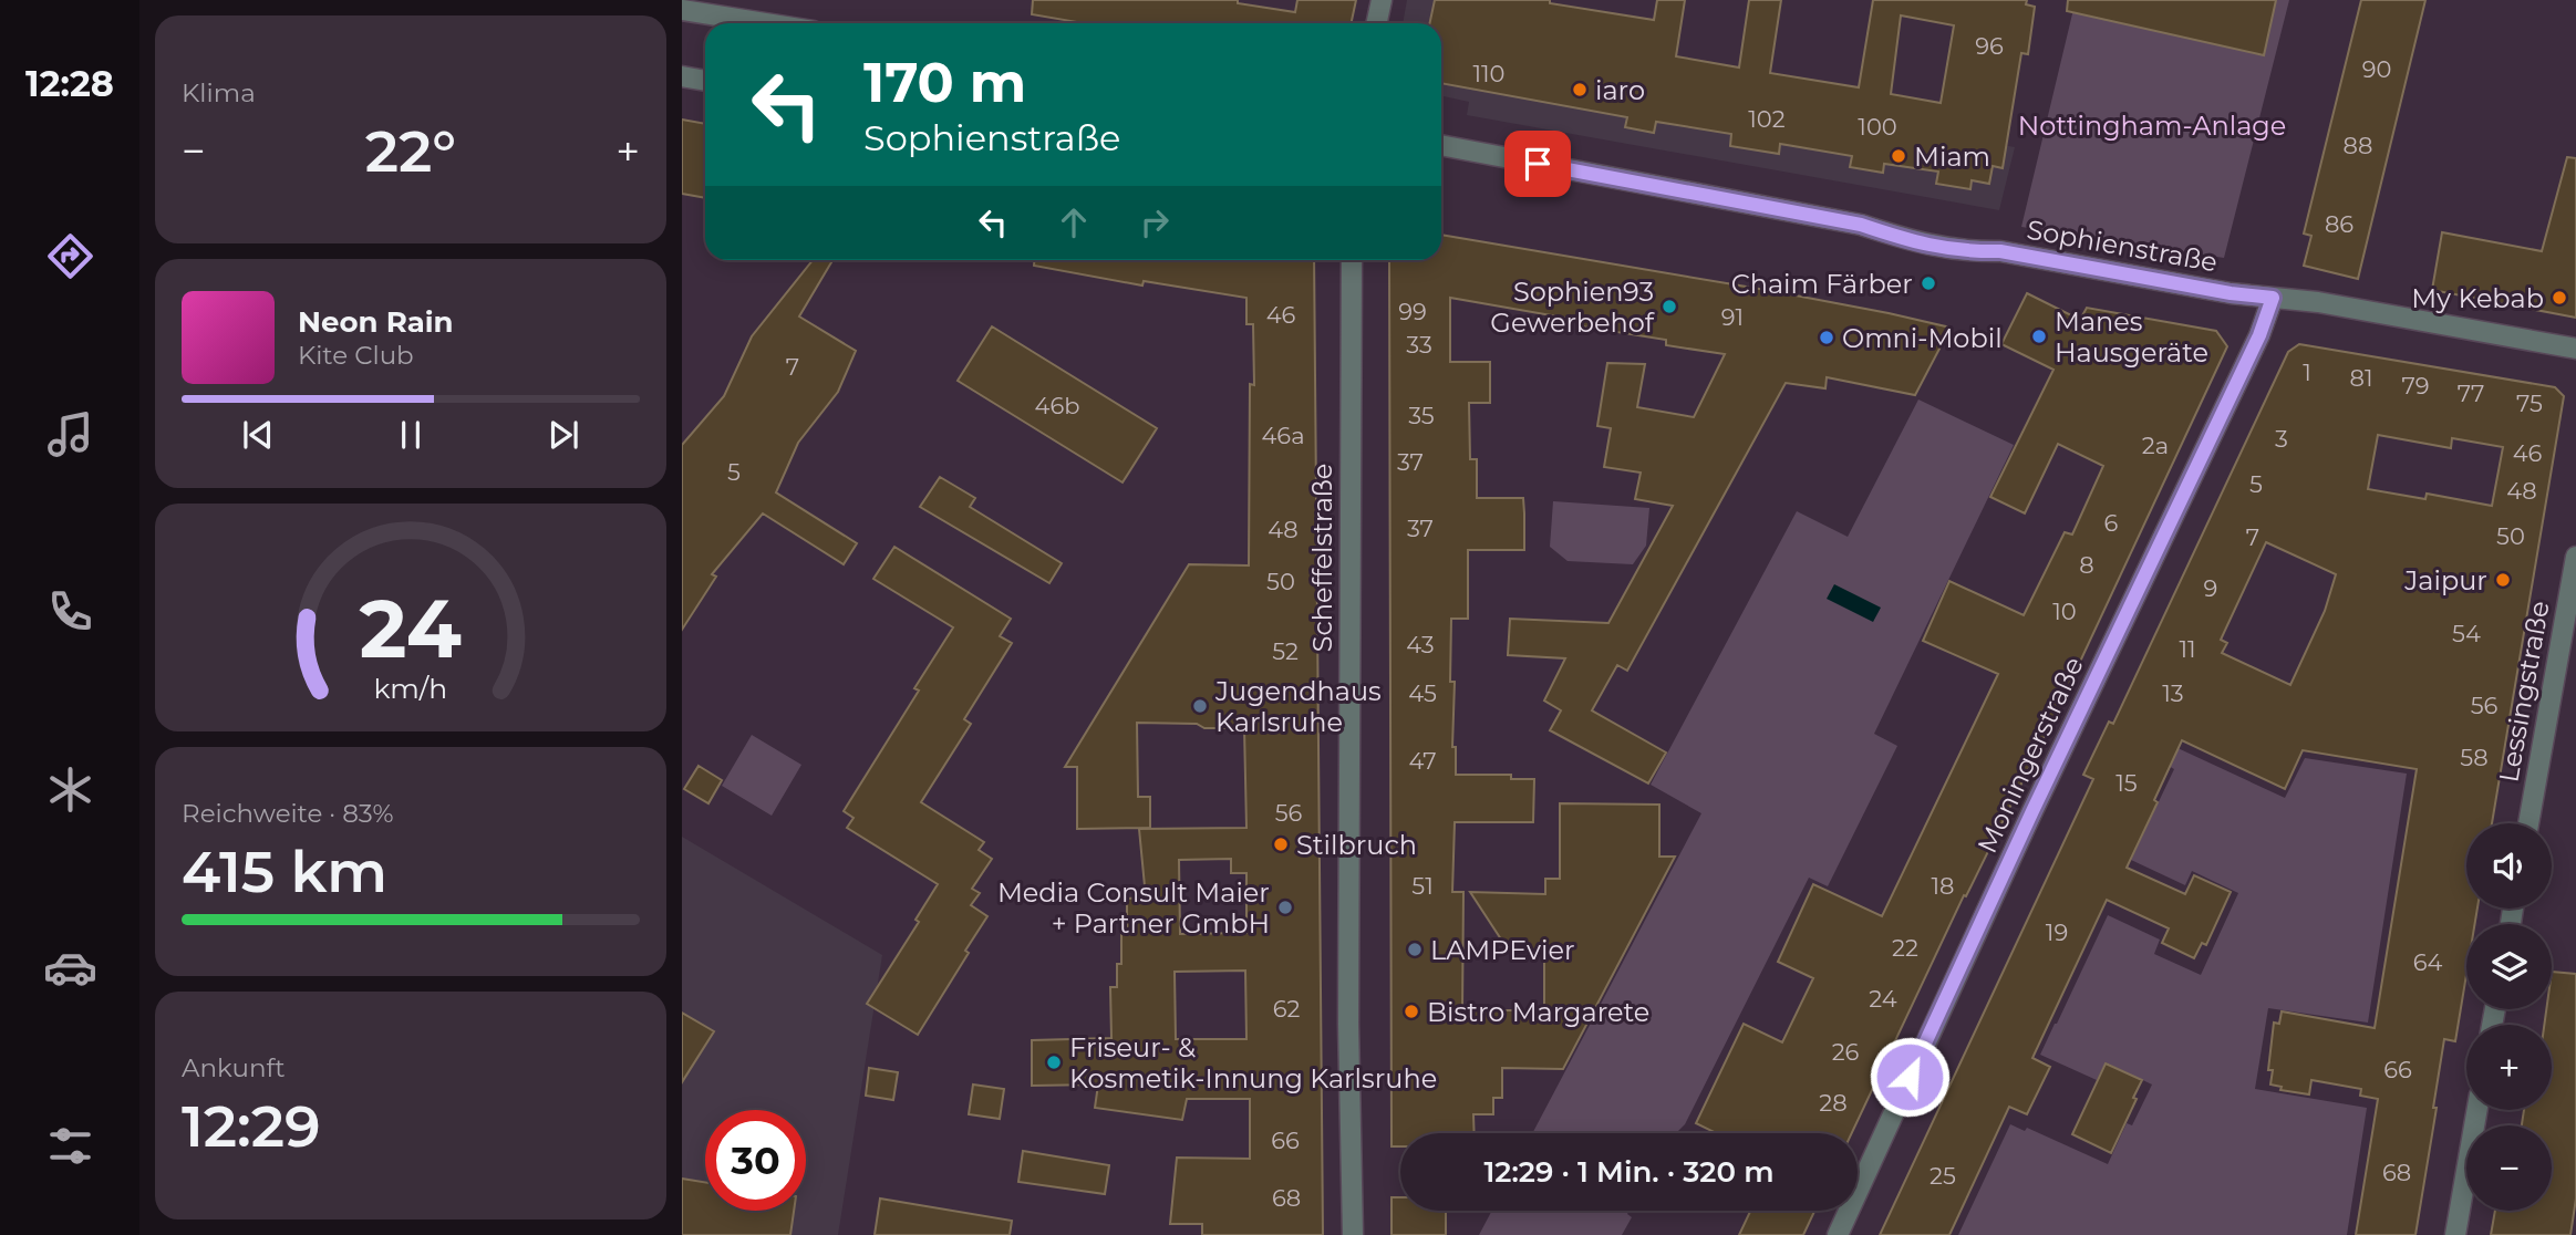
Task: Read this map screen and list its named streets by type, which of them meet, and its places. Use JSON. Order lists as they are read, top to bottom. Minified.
{"streets":{"street":["Sophienstraße","Scheffelstraße","Lessingstraße","Moningerstraße"]},"crossings":[["Sophienstraße","Moningerstraße"]],"parks":["Nottingham-Anlage"],"places":["iaro","Miam","Chaim Färber","My Kebab","Sophien93 Gewerbehof","Manes Hausgeräte","Omni-Mobil","Jaipur","Jugendhaus Karlsruhe","Stilbruch","Media Consult Maier + Partner GmbH","LAMPEvier","Bistro Margarete","Friseur- & Kosmetik-Innung Karlsruhe"],"house_numbers":["96","90","110","102","100","88","86","99","46","91","33","7","1","81","79","77","75","46b","35","46a","3","2a","46","37","5","5","48","6","37","48","50","7","8","50","9","10","54","43","11","52","45","13","56","58","47","15","56","51","18","19","22","64","24","62","26","66","28","66","68","25","68"],"page":{"tabs":"12:28","tile":["Klima",["Reichweite · 83%","415 km"],["Ankunft","12:29"]],"turn":["170 m","Sophienstraße"],"heat":["−","22°","+"],"song":["Neon Rain","Kite Club"],"map_buttons":["+","−"],"limit":"30","trip":"12:29 · 1 Min. · 320 m","gauge":["24","km/h"]}}
